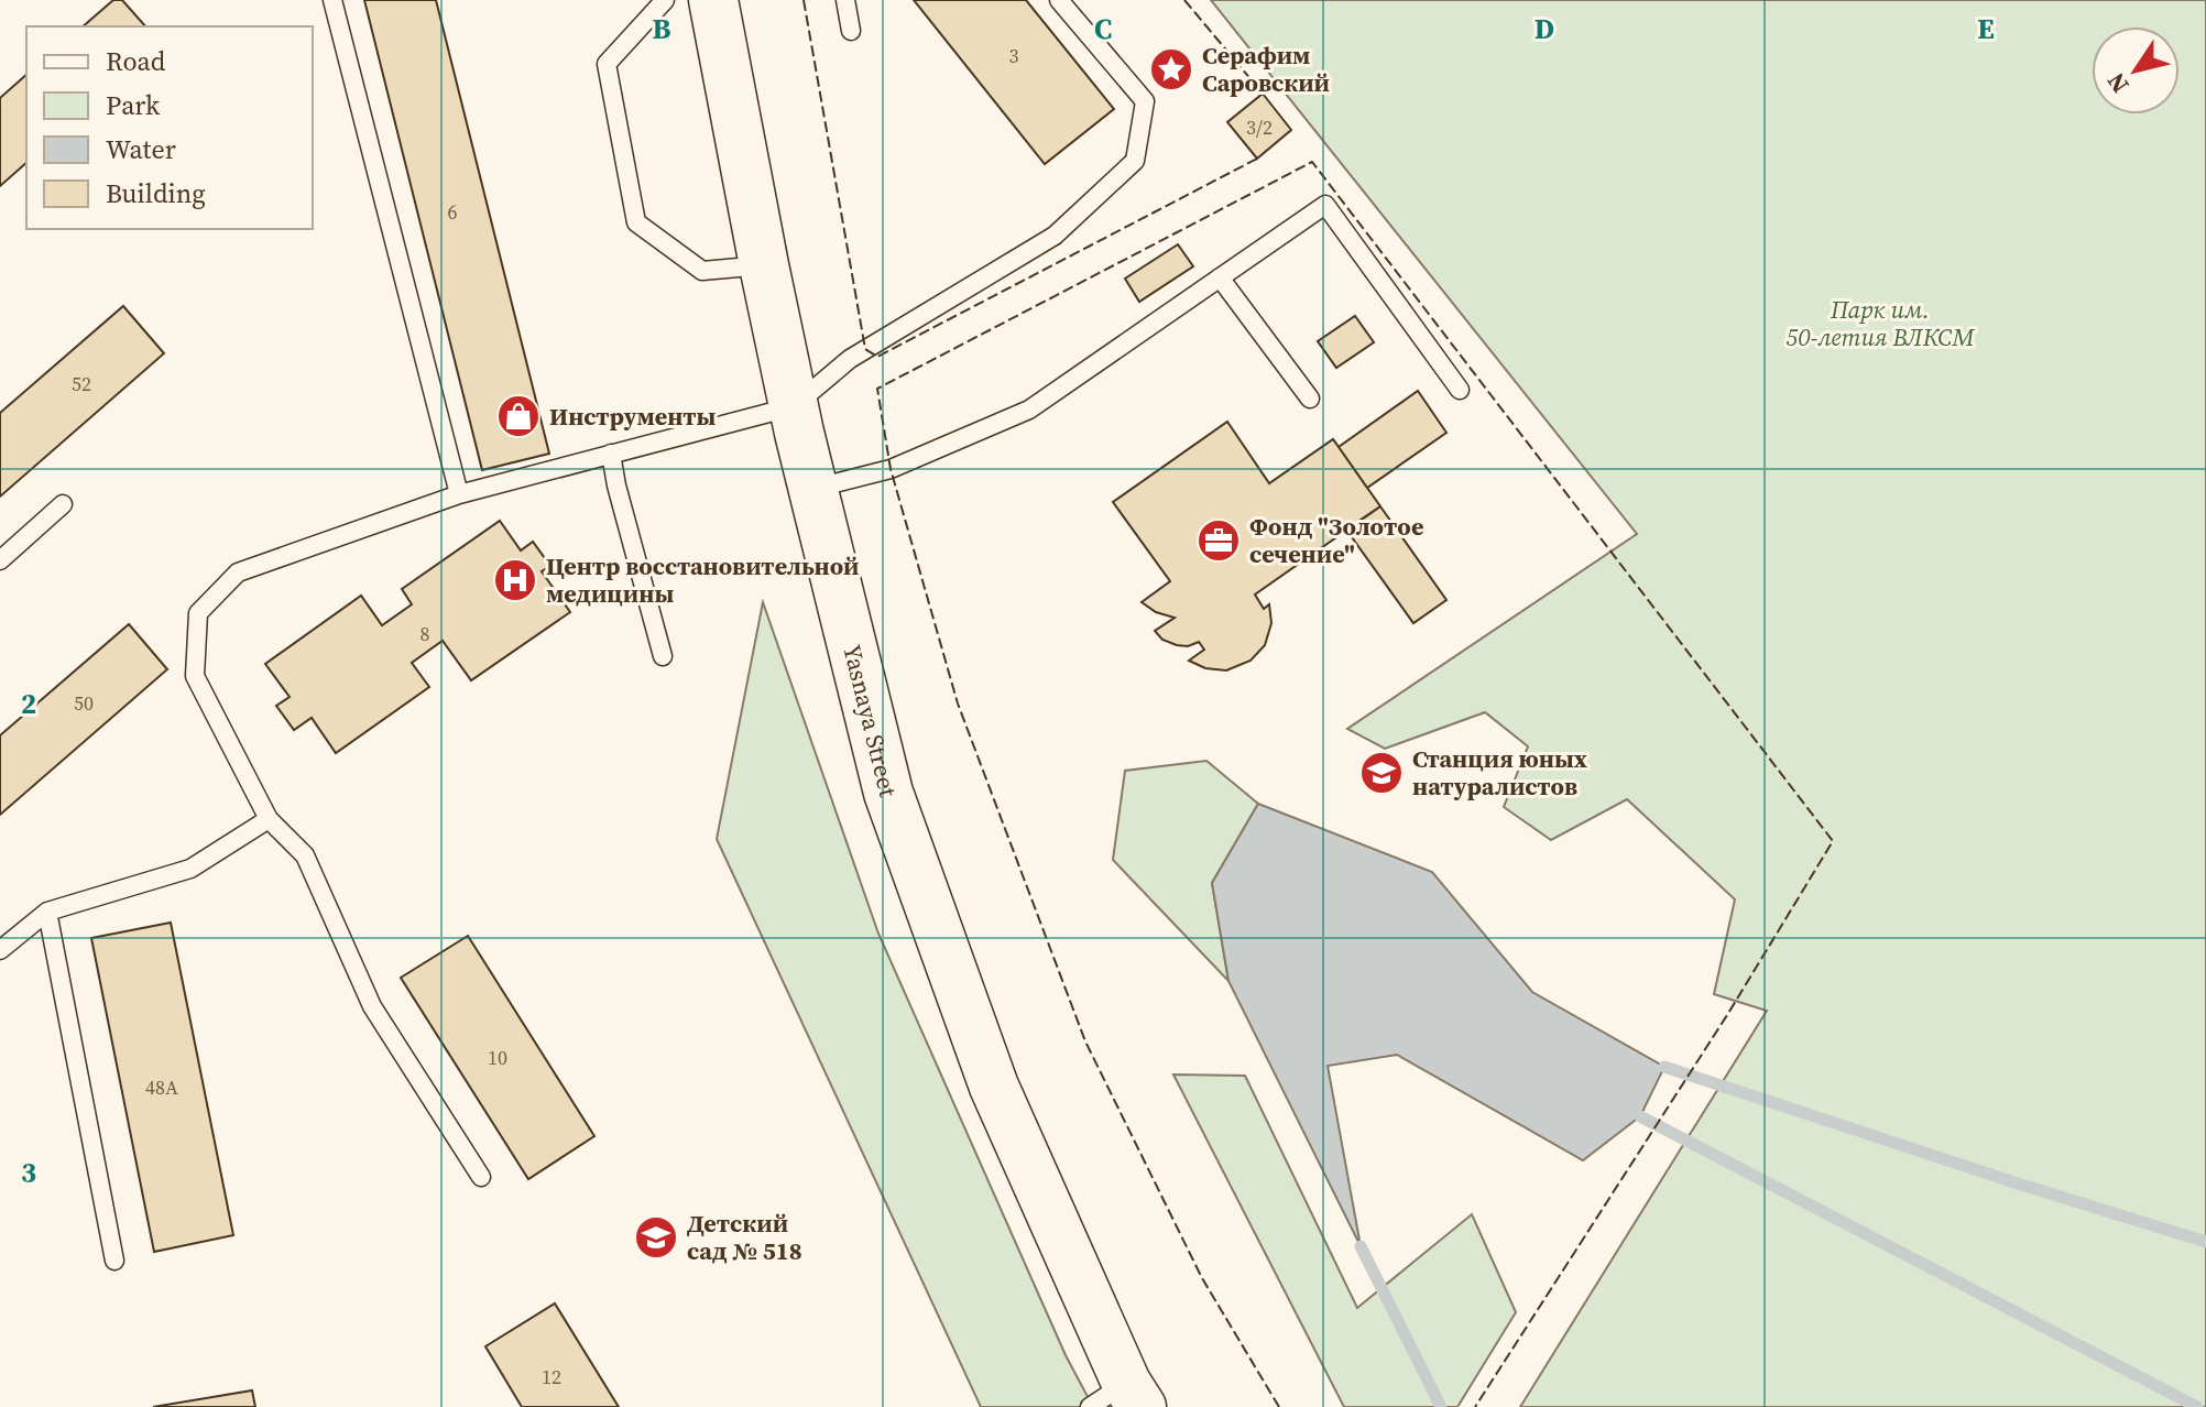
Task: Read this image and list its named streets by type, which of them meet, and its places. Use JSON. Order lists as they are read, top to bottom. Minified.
{"streets":{"street":["Yasnaya Street"]},"parks":["Парк им. 50-летия ВЛКСМ"],"places":{"place":["Серафим Саровский"],"shop":["Инструменты"],"office":["Фонд \"Золотое сечение\""],"hospital":["Центр восстановительной медицины"],"school or university":["Станция юных натуралистов","Детский сад № 518"]},"house_numbers":["3","3/2","6","52","8","50","10","48А","12"],"legend":["Road","Park","Water","Building"],"north":"bottom left","grid":{"columns":["B","C","D","E"],"rows":["2","3"]}}
